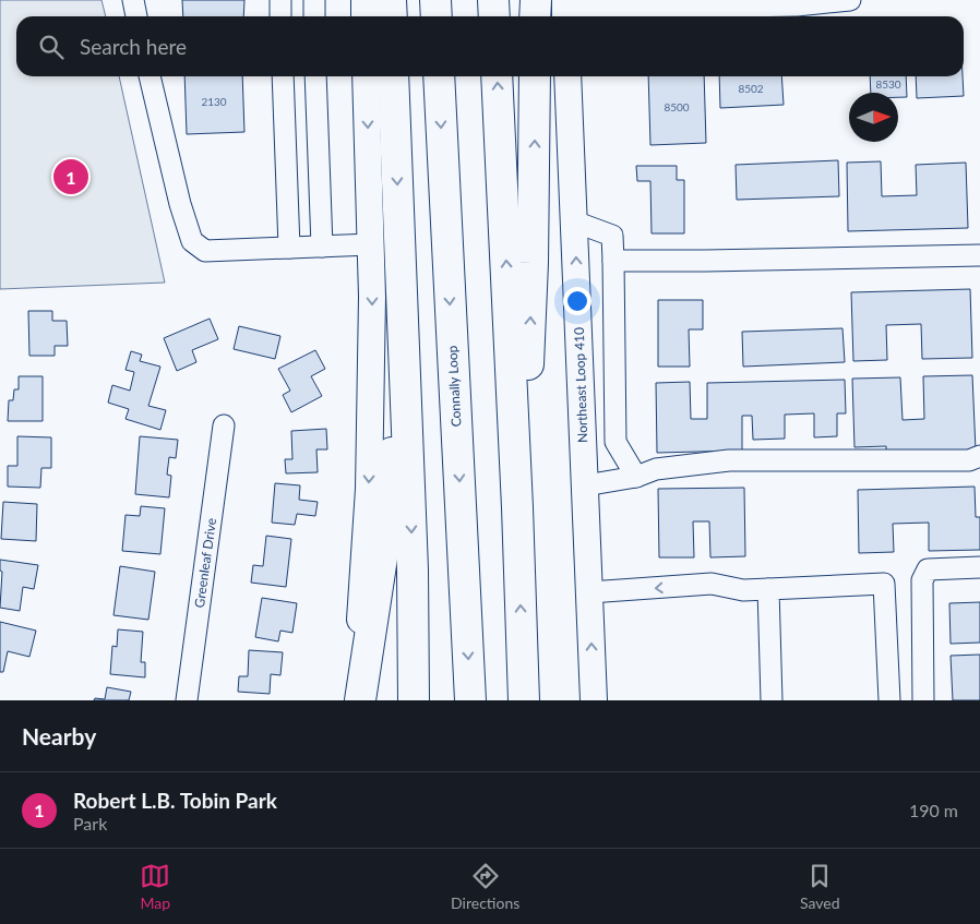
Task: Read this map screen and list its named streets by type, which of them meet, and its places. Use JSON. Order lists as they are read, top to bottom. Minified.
{"streets":{"highway":["Connally Loop"],"main road":["Northeast Loop 410"],"street":["Greenleaf Drive"]},"house_numbers":["8530","8502","2130","8500"],"north":"right","page":{"search":"Search here","pins":"1","heading":"Nearby","list":[{"mark":"1","name":"Robert L.B. Tobin Park","note":"Park","value":"190 m"}],"nav":["Map","Directions","Saved"]}}
